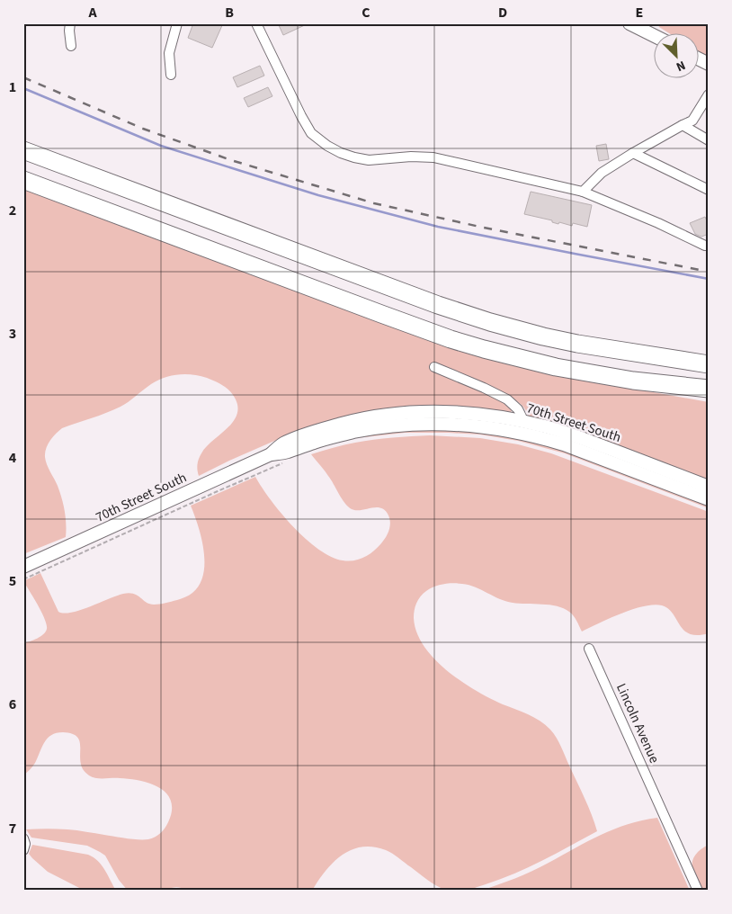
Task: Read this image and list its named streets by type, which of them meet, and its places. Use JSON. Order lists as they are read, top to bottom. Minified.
{"streets":{"main road":["70th Street South"],"street":["Lincoln Avenue"]},"north":"bottom right","grid":{"columns":["A","B","C","D","E"],"rows":["1","2","3","4","5","6","7"]}}
